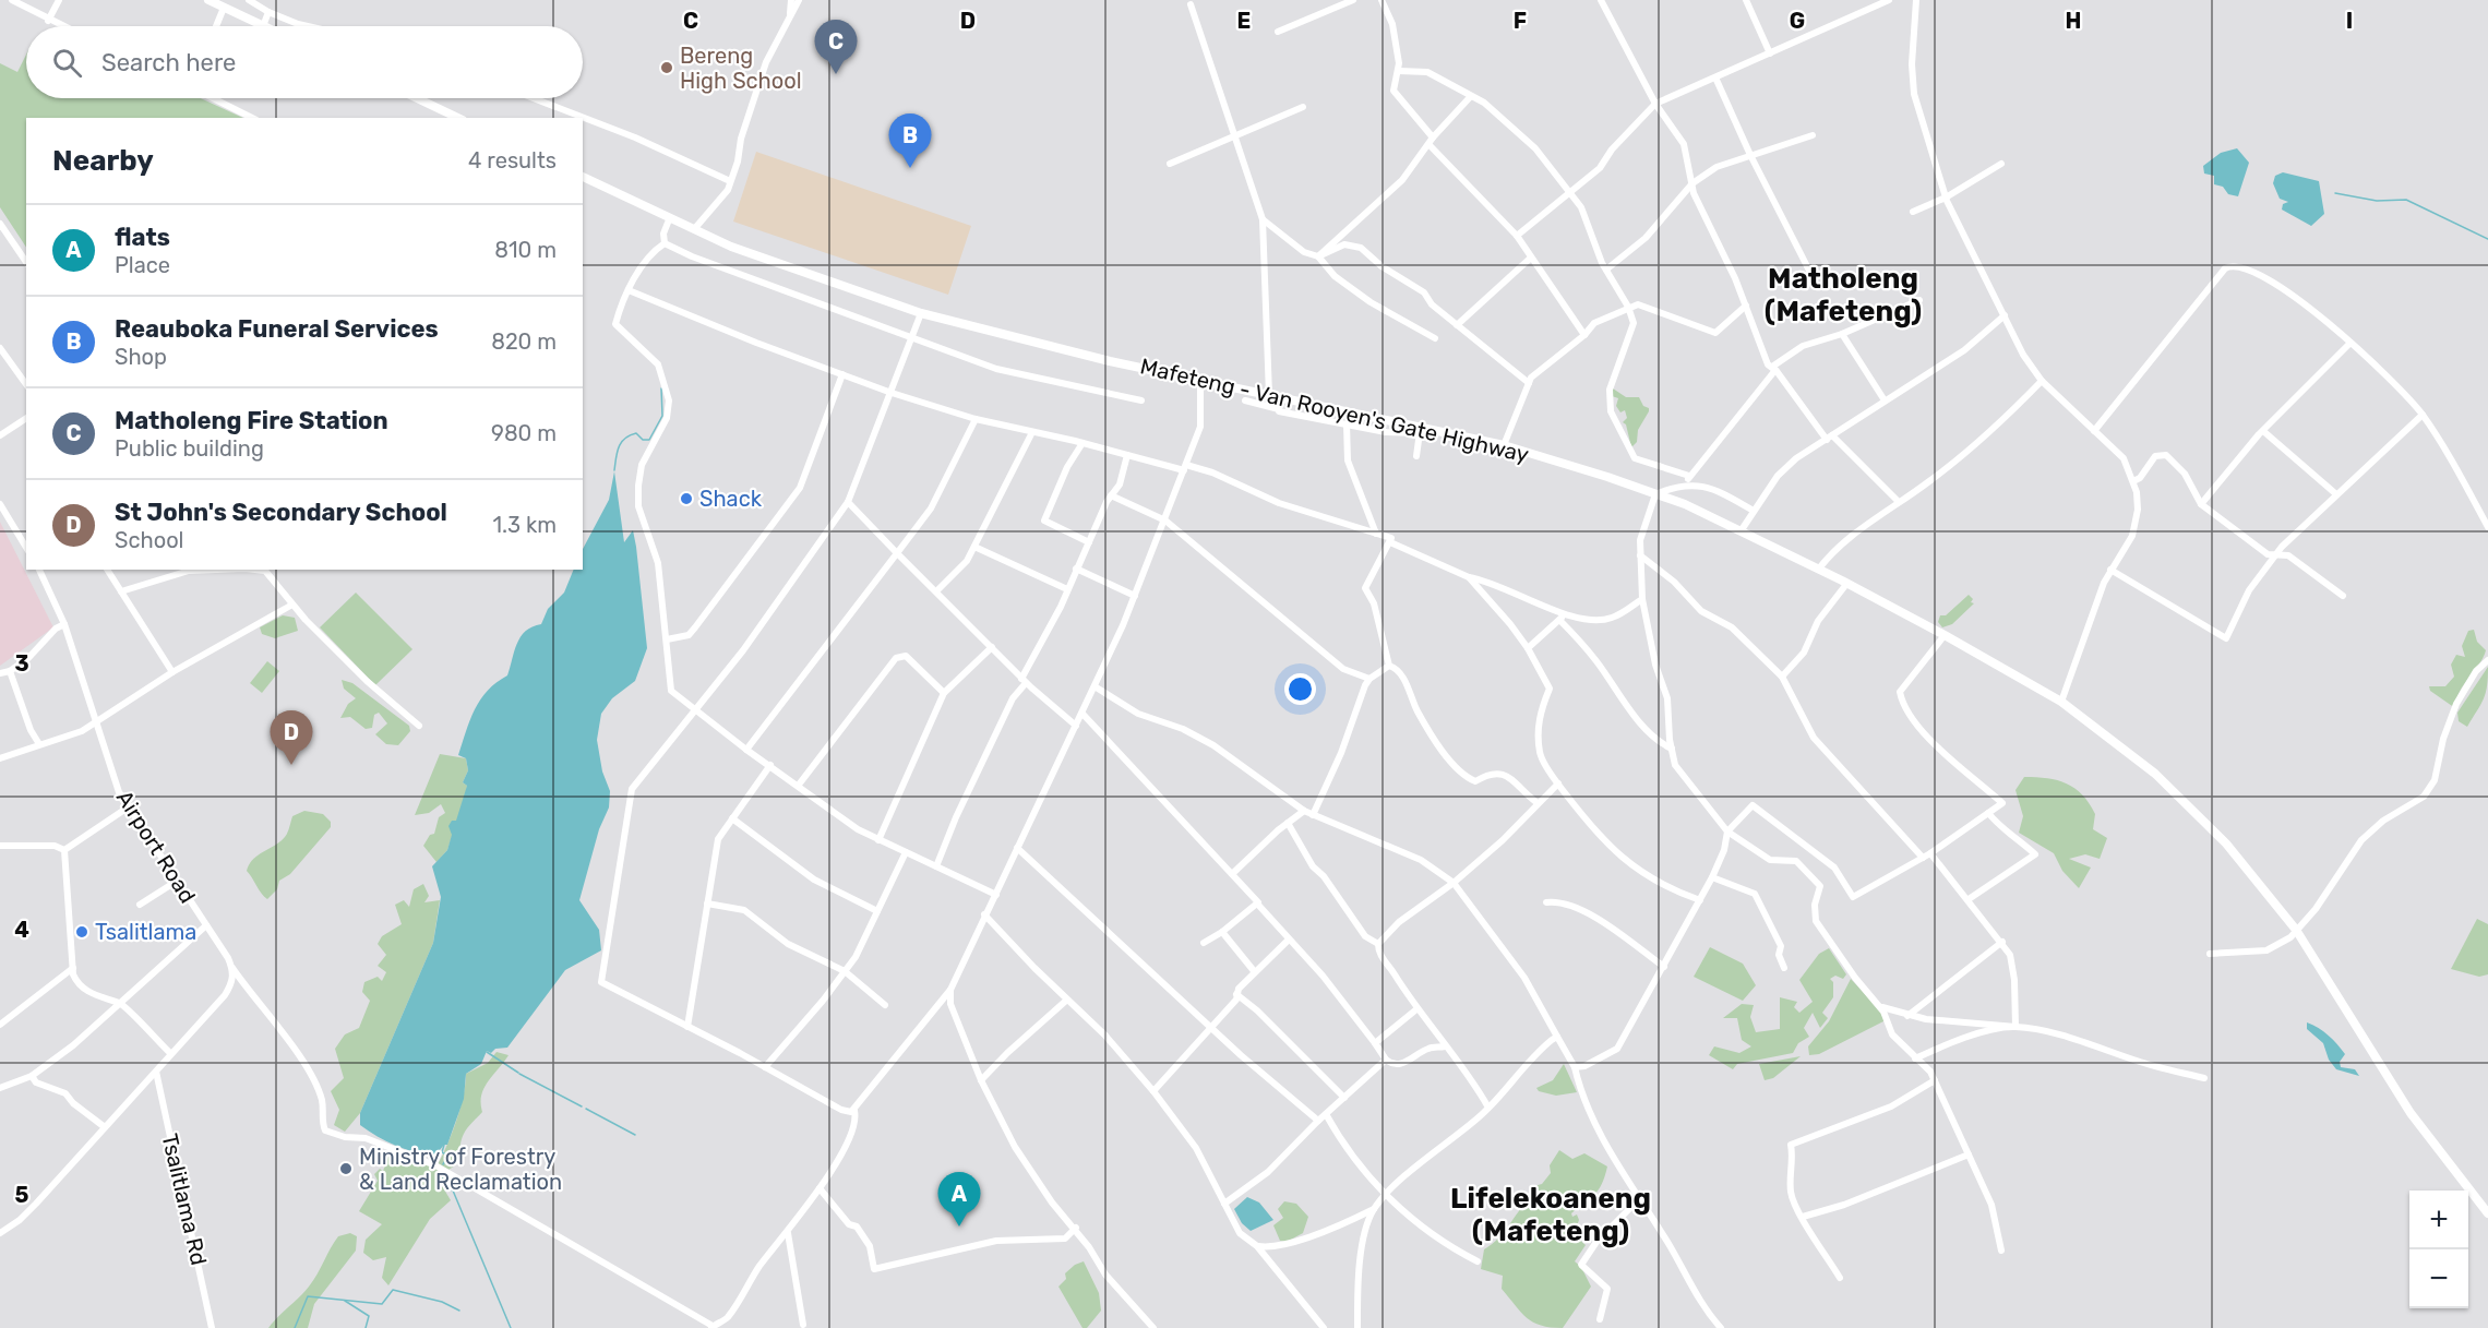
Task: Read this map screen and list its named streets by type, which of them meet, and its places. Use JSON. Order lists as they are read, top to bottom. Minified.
{"streets":{"main road":["Mafeteng - Van Rooyen's Gate Highway"],"street":["Airport Road","Tsalitlama Rd"]},"districts":["Matholeng (Mafeteng)","Lifelekoaneng (Mafeteng)"],"places":["Bereng High School","Shack","Tsalitlama","Ministry of Forestry & Land Reclamation"],"page":{"pins":["C","B","D","A"],"search":"Search here","heading":["Nearby","4 results"],"list":[{"mark":"A","name":"flats","note":"Place","value":"810 m"},{"mark":"B","name":"Reauboka Funeral Services","note":"Shop","value":"820 m"},{"mark":"C","name":"Matholeng Fire Station","note":"Public building","value":"980 m"},{"mark":"D","name":"St John's Secondary School","note":"School","value":"1.3 km"}],"map_buttons":["+","−"]},"grid":{"columns":["C","D","E","F","G","H","I"],"rows":["3","4","5"]}}
